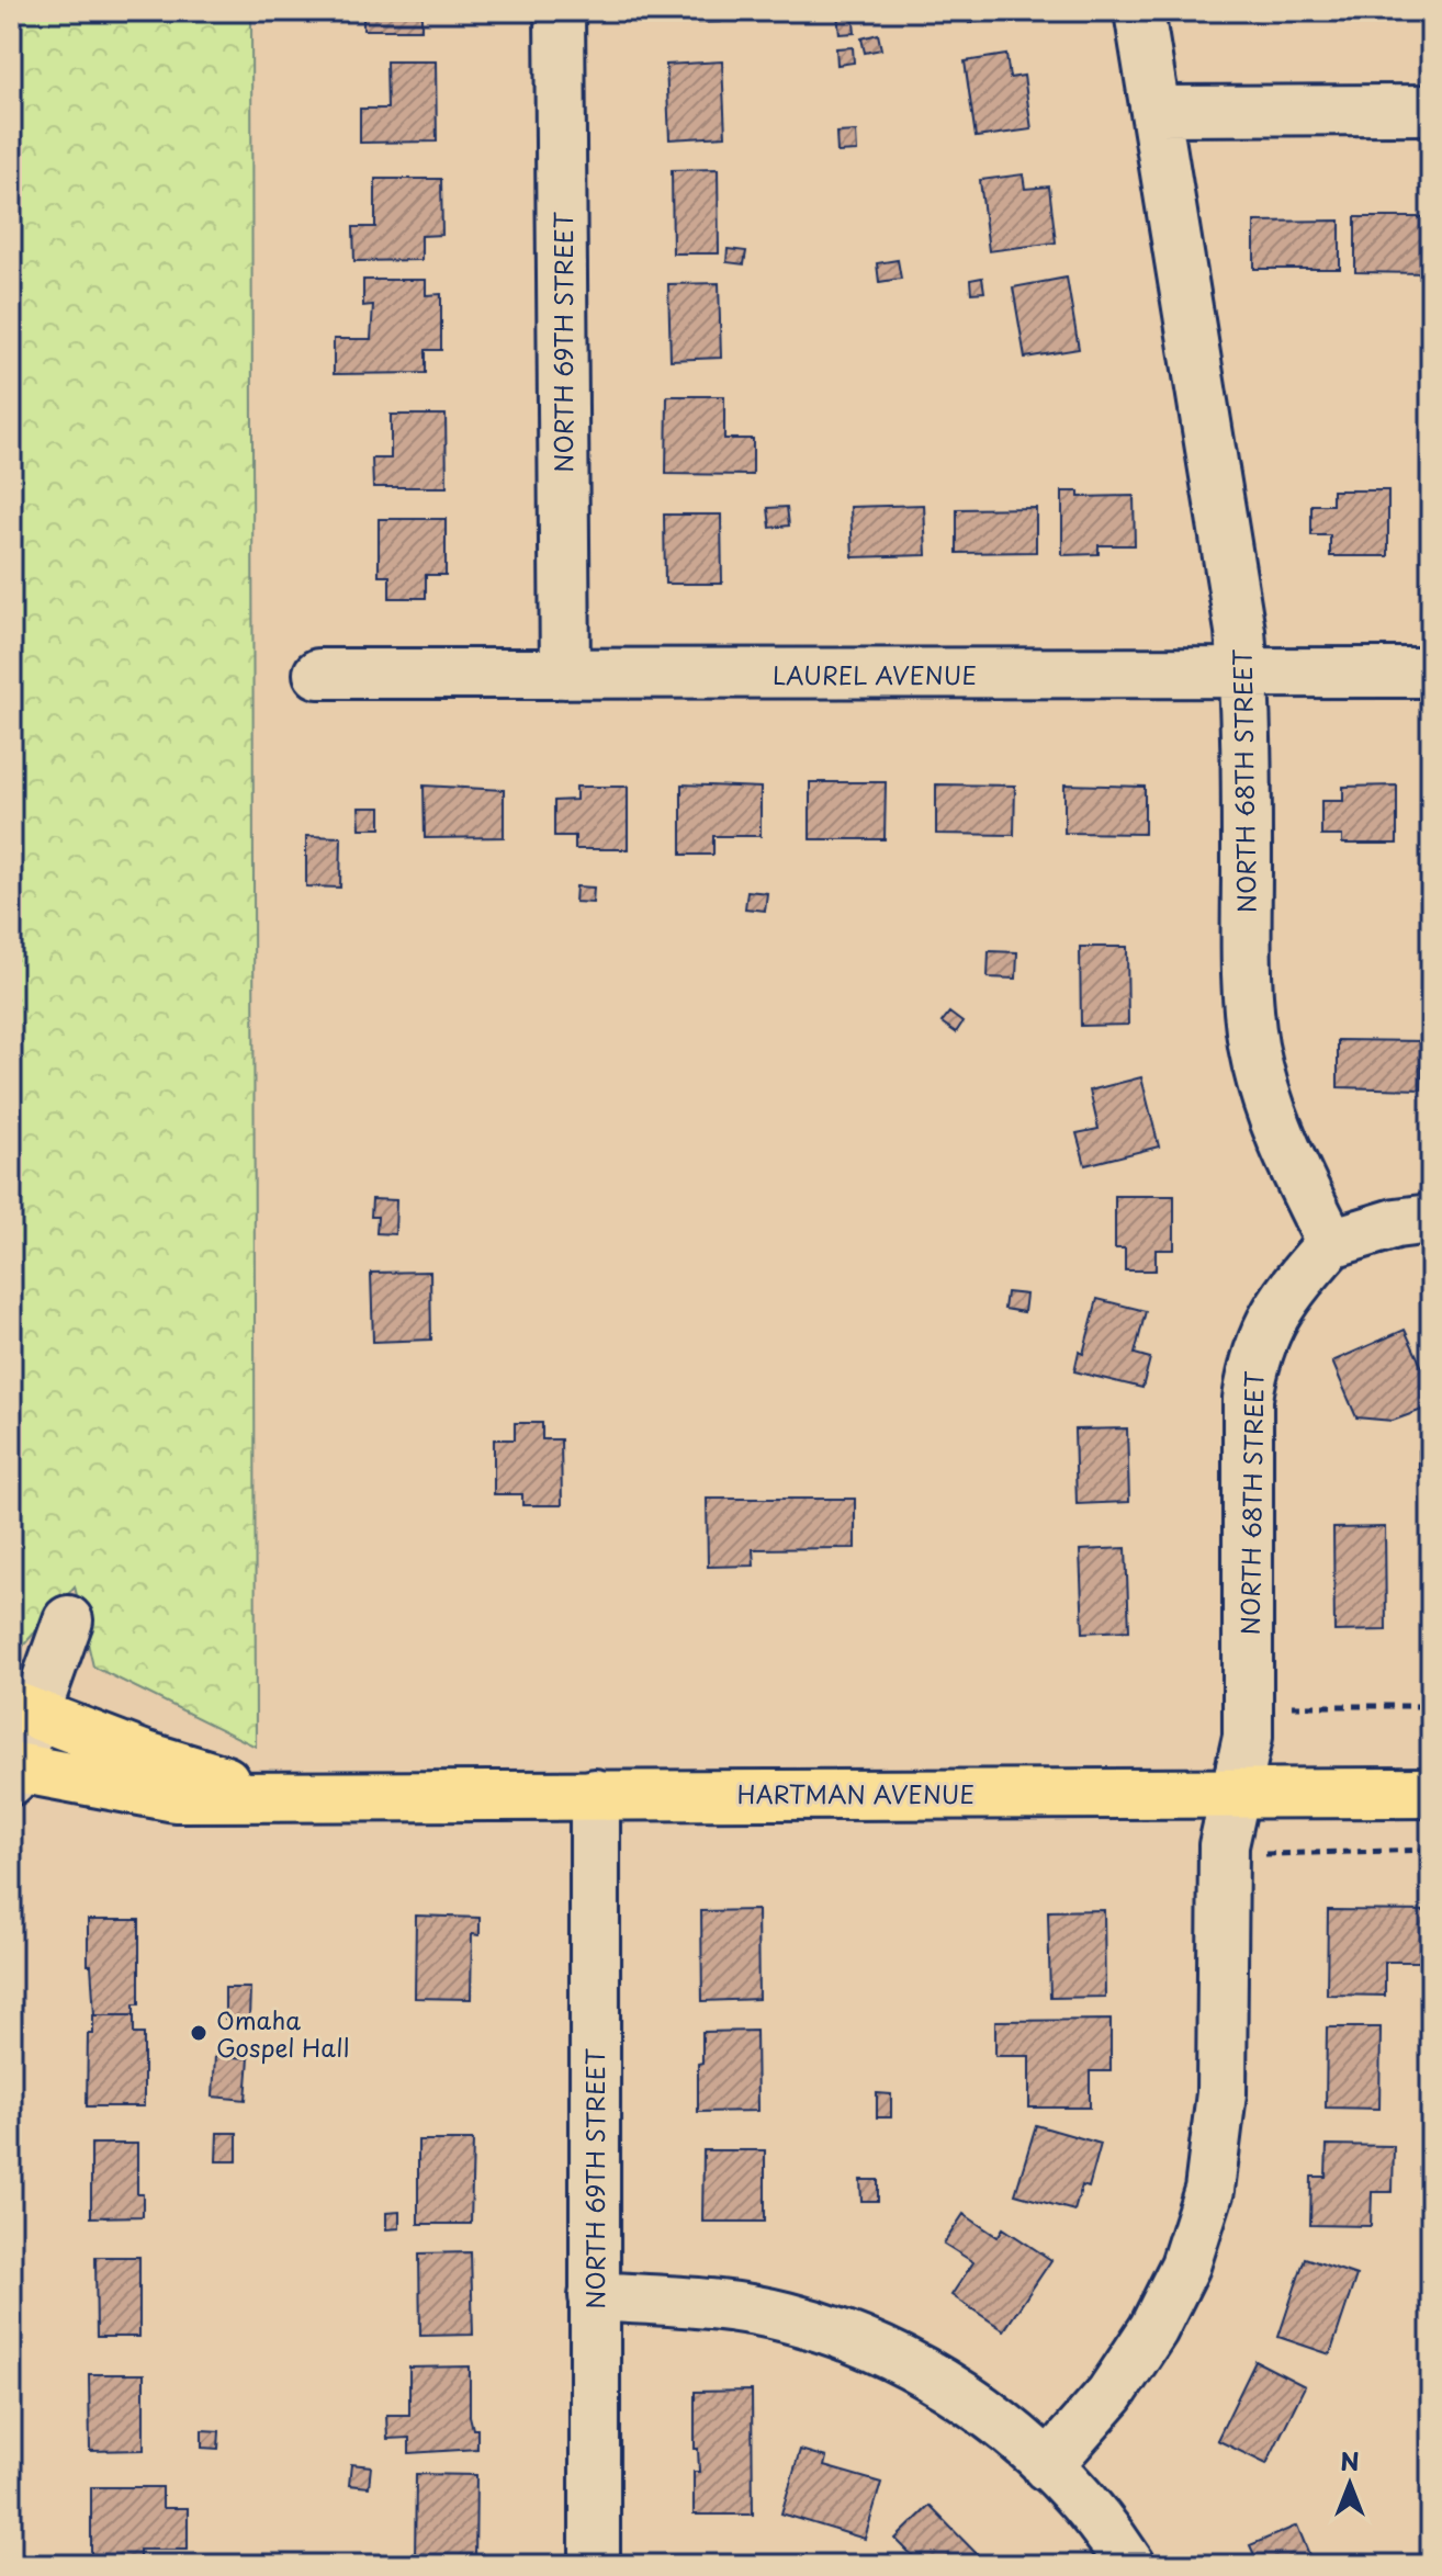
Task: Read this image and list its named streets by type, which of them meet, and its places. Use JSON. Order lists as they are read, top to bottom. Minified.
{"streets":{"main road":["HARTMAN AVENUE"],"street":["NORTH 69TH STREET","LAUREL AVENUE","NORTH 68TH STREET"]},"crossings":[["NORTH 69TH STREET","LAUREL AVENUE"],["NORTH 69TH STREET","HARTMAN AVENUE"],["LAUREL AVENUE","NORTH 68TH STREET"],["NORTH 68TH STREET","HARTMAN AVENUE"]],"places":["Omaha Gospel Hall"],"north":"top"}
